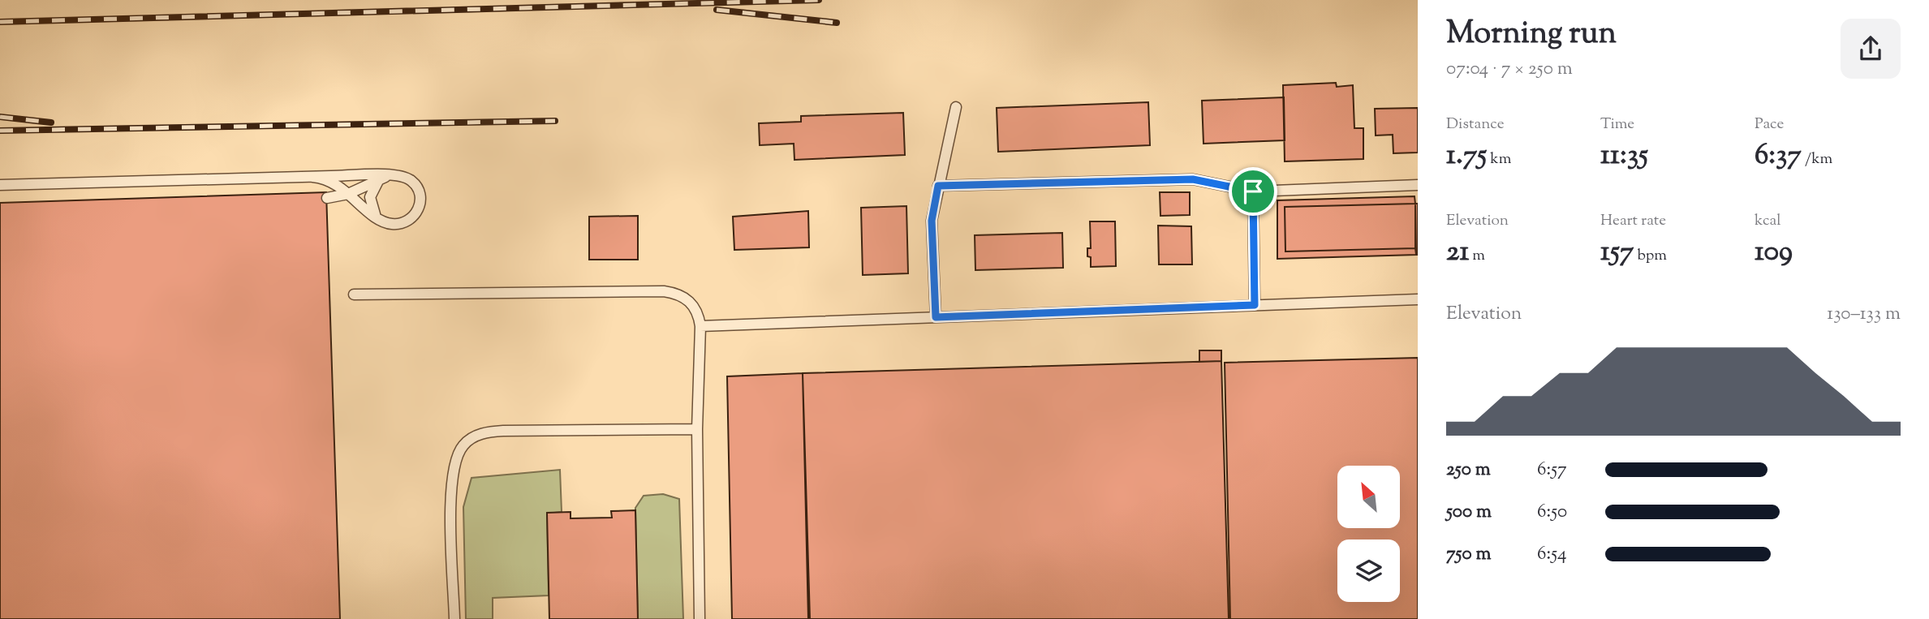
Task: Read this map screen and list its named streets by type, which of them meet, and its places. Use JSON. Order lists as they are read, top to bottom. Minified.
{"north":"top left","page":{"heading":["Morning run","07:04 · 7 × 250 m"],"stats":[["Distance","1.75 km"],["Time","11:35"],["Pace","6:37 /km"],["Elevation","21 m"],["Heart rate","157 bpm"],["kcal","109"]],"chart":["Elevation","130–133 m"],"list":[{"name":"250 m","note":"6:57"},{"name":"500 m","note":"6:50"},{"name":"750 m","note":"6:54"}]}}
